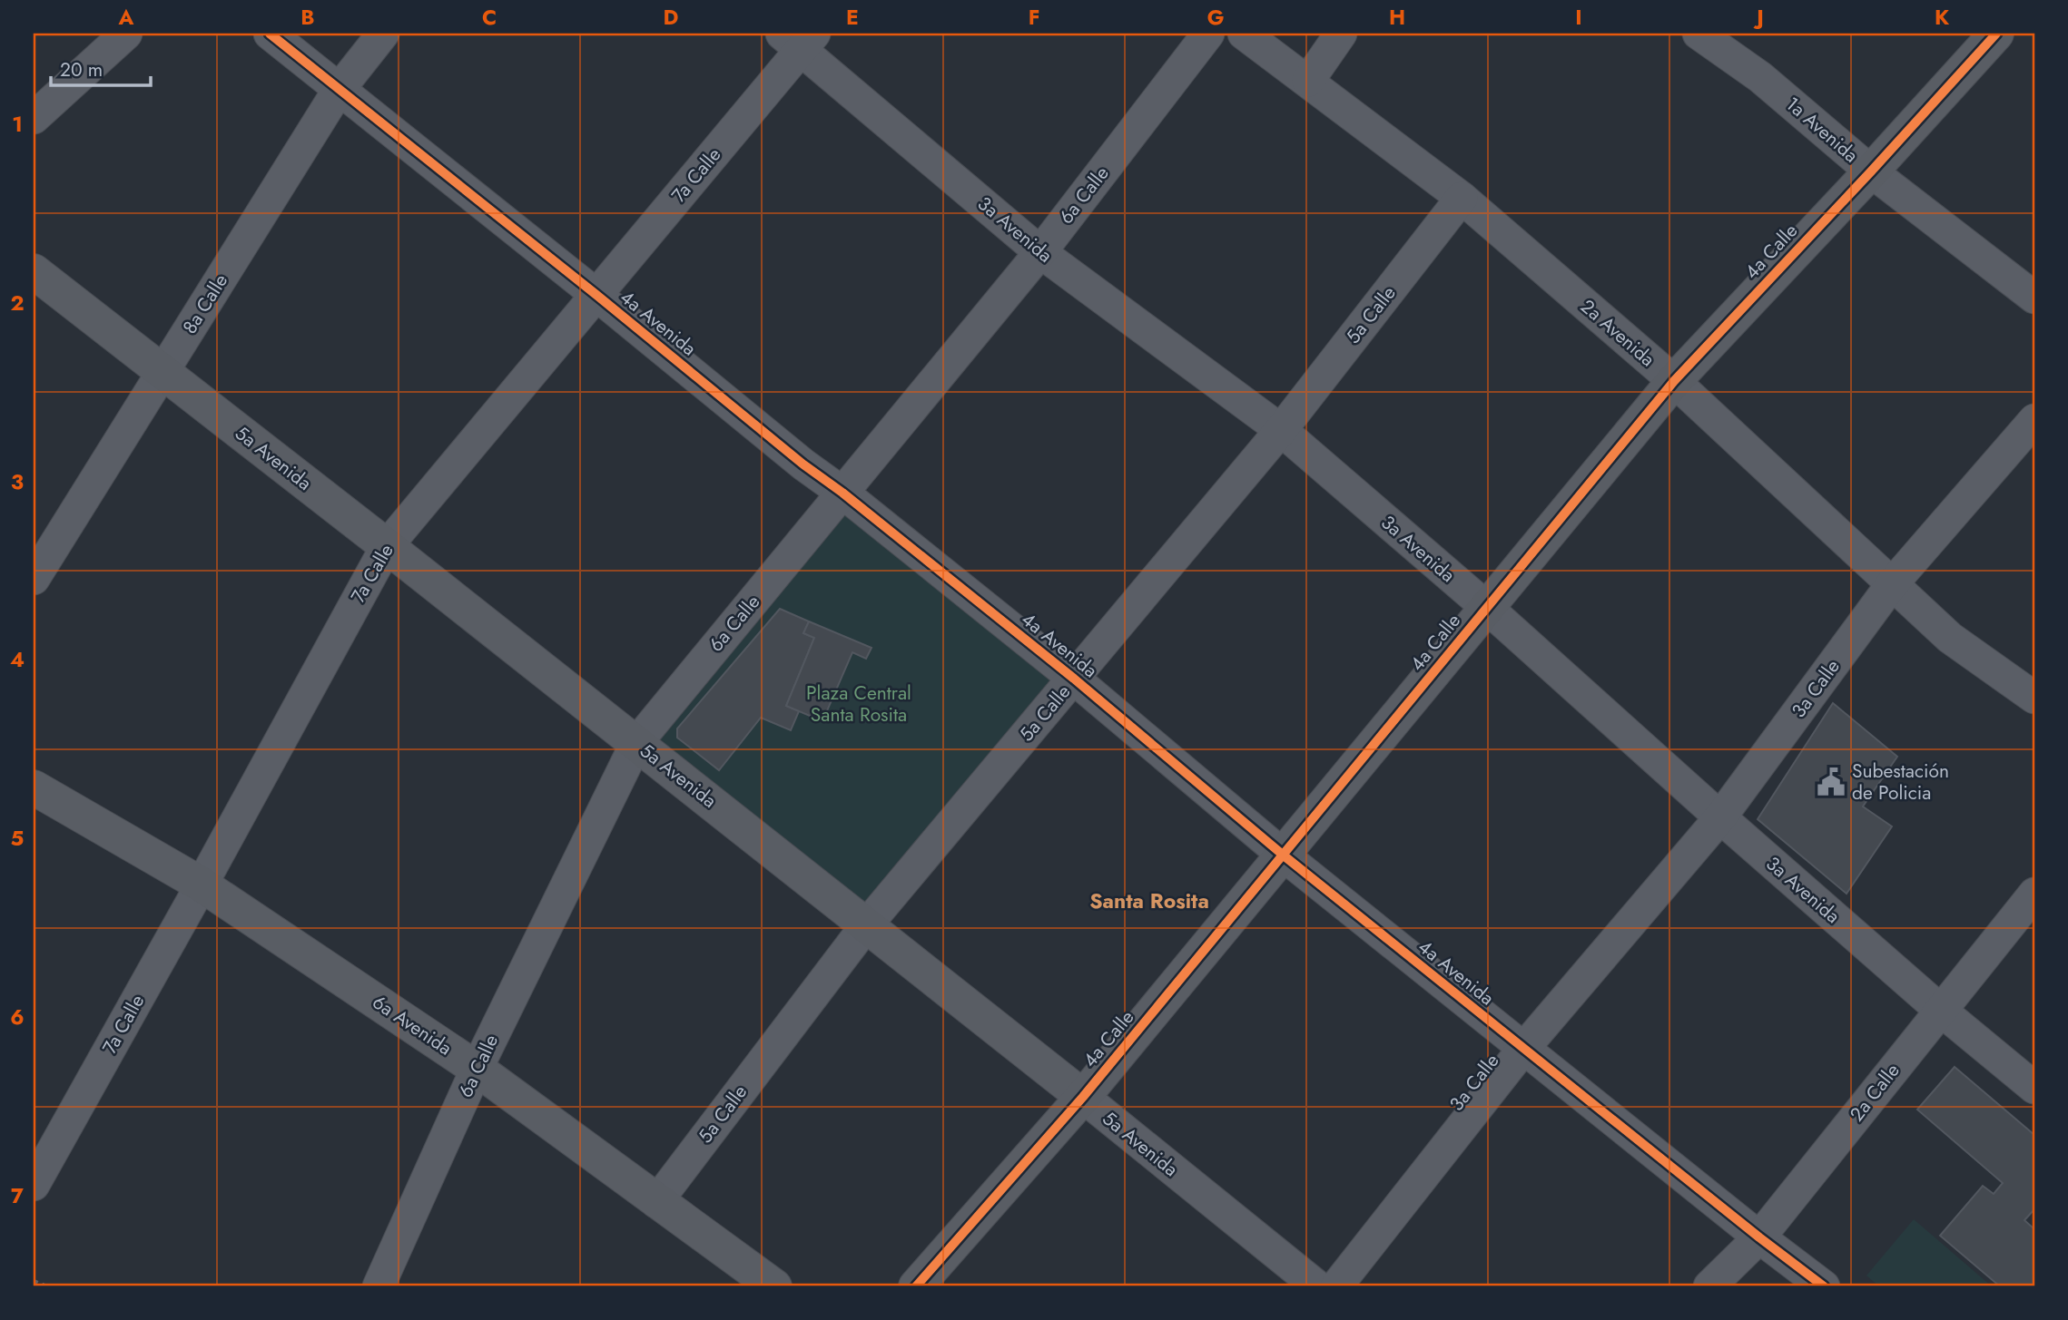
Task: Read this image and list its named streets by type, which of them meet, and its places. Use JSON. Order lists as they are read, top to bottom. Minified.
{"streets":{"street":["1a Avenida","7a Calle","6a Calle","3a Avenida","4a Calle","8a Calle","5a Calle","4a Avenida","2a Avenida","5a Avenida","3a Calle","6a Avenida","2a Calle"]},"crossings":[["1a Avenida","4a Calle"],["7a Calle","3a Avenida"],["7a Calle","4a Avenida"],["7a Calle","5a Avenida"],["7a Calle","6a Avenida"],["6a Calle","3a Avenida"],["6a Calle","4a Avenida"],["6a Calle","5a Avenida"],["6a Calle","6a Avenida"],["3a Avenida","4a Calle"],["3a Avenida","5a Calle"],["3a Avenida","3a Calle"],["3a Avenida","2a Calle"],["4a Calle","4a Avenida"],["4a Calle","2a Avenida"],["4a Calle","5a Avenida"],["8a Calle","4a Avenida"],["8a Calle","5a Avenida"],["5a Calle","4a Avenida"],["5a Calle","2a Avenida"],["5a Calle","5a Avenida"],["5a Calle","6a Avenida"],["4a Avenida","3a Calle"],["4a Avenida","2a Calle"],["2a Avenida","3a Calle"]],"districts":["Santa Rosita"],"parks":["Plaza Central Santa Rosita"],"places":{"public building":["Subestación de Policia"]},"scale_bar":"20 m","grid":{"columns":["A","B","C","D","E","F","G","H","I","J","K"],"rows":["1","2","3","4","5","6","7"]}}
